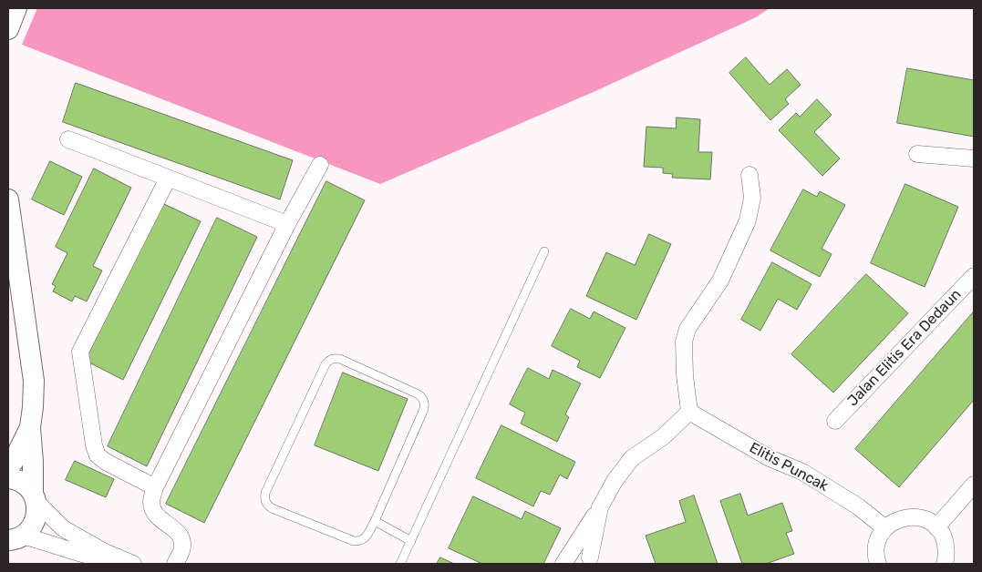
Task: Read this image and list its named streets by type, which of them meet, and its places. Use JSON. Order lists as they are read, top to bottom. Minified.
{"streets":{"street":["Jalan Elitis Era Dedaun","Elitis Puncak"]}}
